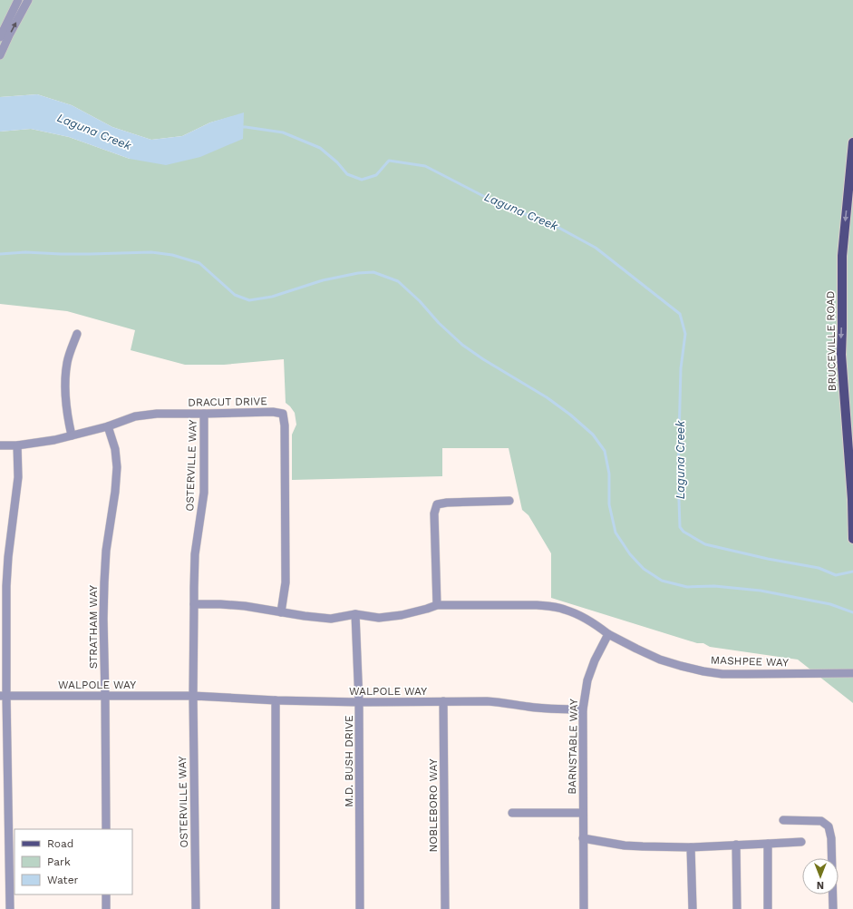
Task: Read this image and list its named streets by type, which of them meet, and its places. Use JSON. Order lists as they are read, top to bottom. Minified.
{"streets":{"main road":["BRUCEVILLE ROAD"],"street":["DRACUT DRIVE","OSTERVILLE WAY","STRATHAM WAY","MASHPEE WAY","WALPOLE WAY","BARNSTABLE WAY","M.D. BUSH DRIVE","NOBLEBORO WAY"]},"crossings":[["DRACUT DRIVE","OSTERVILLE WAY"],["DRACUT DRIVE","STRATHAM WAY"],["OSTERVILLE WAY","WALPOLE WAY"],["STRATHAM WAY","WALPOLE WAY"],["MASHPEE WAY","BARNSTABLE WAY"],["WALPOLE WAY","BARNSTABLE WAY"],["WALPOLE WAY","M.D. BUSH DRIVE"],["WALPOLE WAY","NOBLEBORO WAY"]],"one_way":["BRUCEVILLE ROAD"],"water":["Laguna Creek"],"legend":["Road","Park","Water"],"north":"bottom"}
